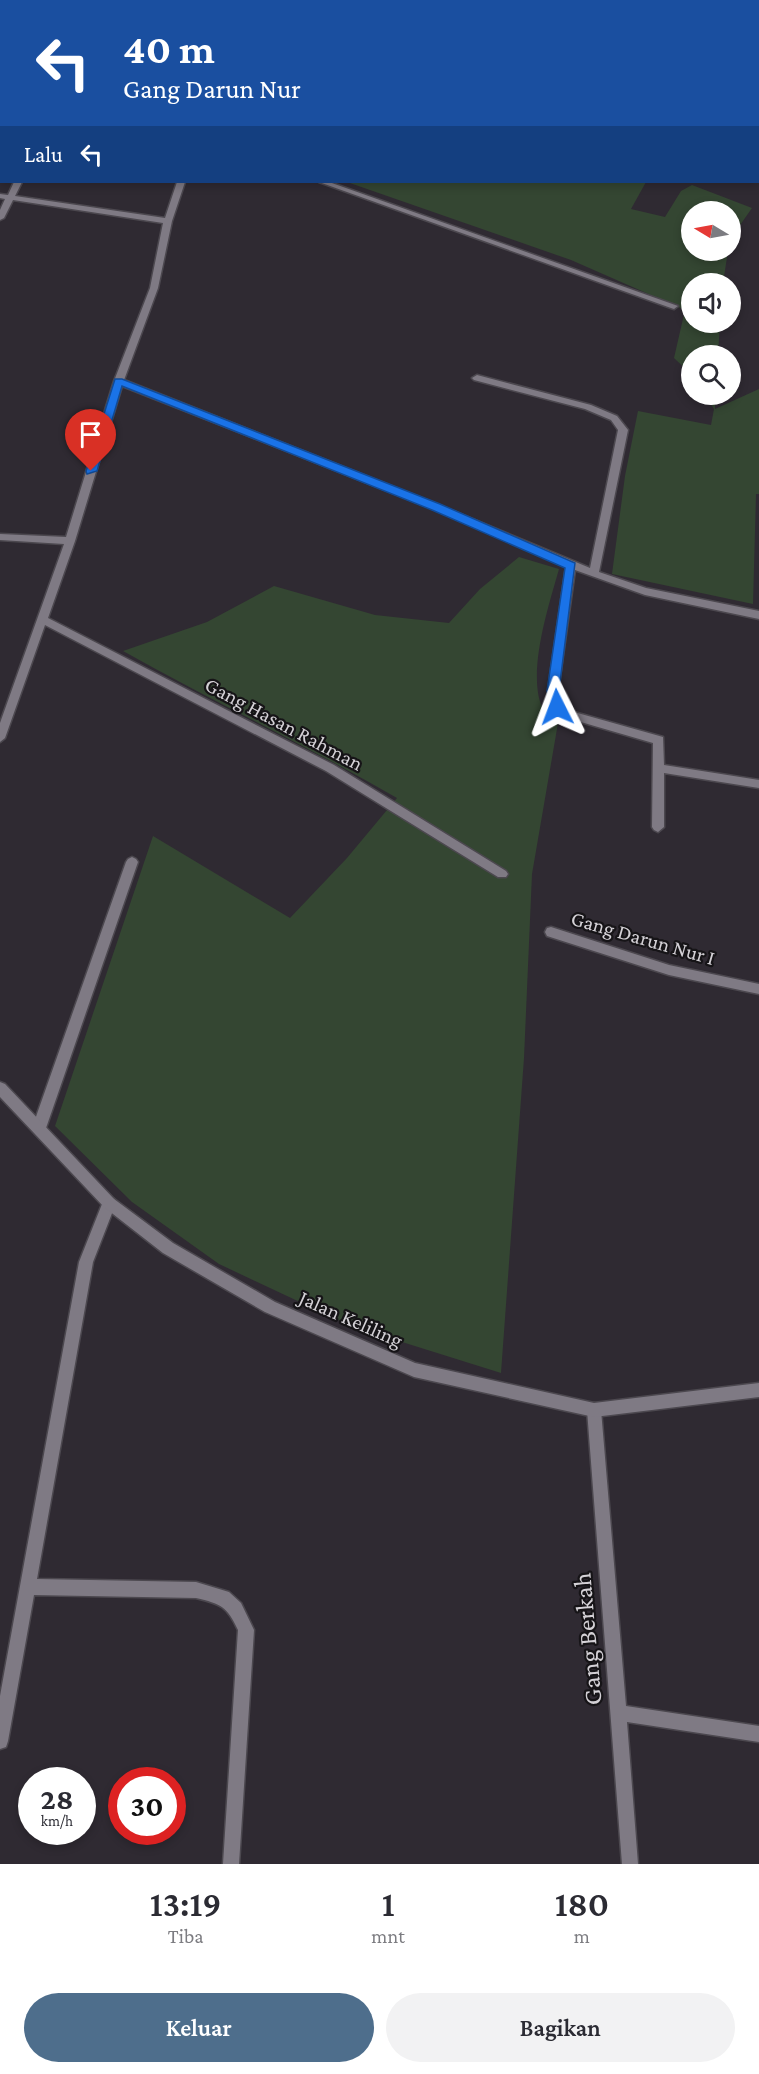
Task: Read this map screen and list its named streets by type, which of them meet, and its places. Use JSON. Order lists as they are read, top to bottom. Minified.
{"streets":{"street":["Gang Hasan Rahman","Gang Darun Nur I","Jalan Keliling","Gang Berkah"]},"crossings":[["Jalan Keliling","Gang Berkah"]],"north":"left","page":{"turn":["40 m","Gang Darun Nur"],"then":"Lalu","speed":"28 km/h","limit":"30","eta":["13:19","Tiba","1","mnt","180","m"],"buttons":["Keluar","Bagikan"]}}
